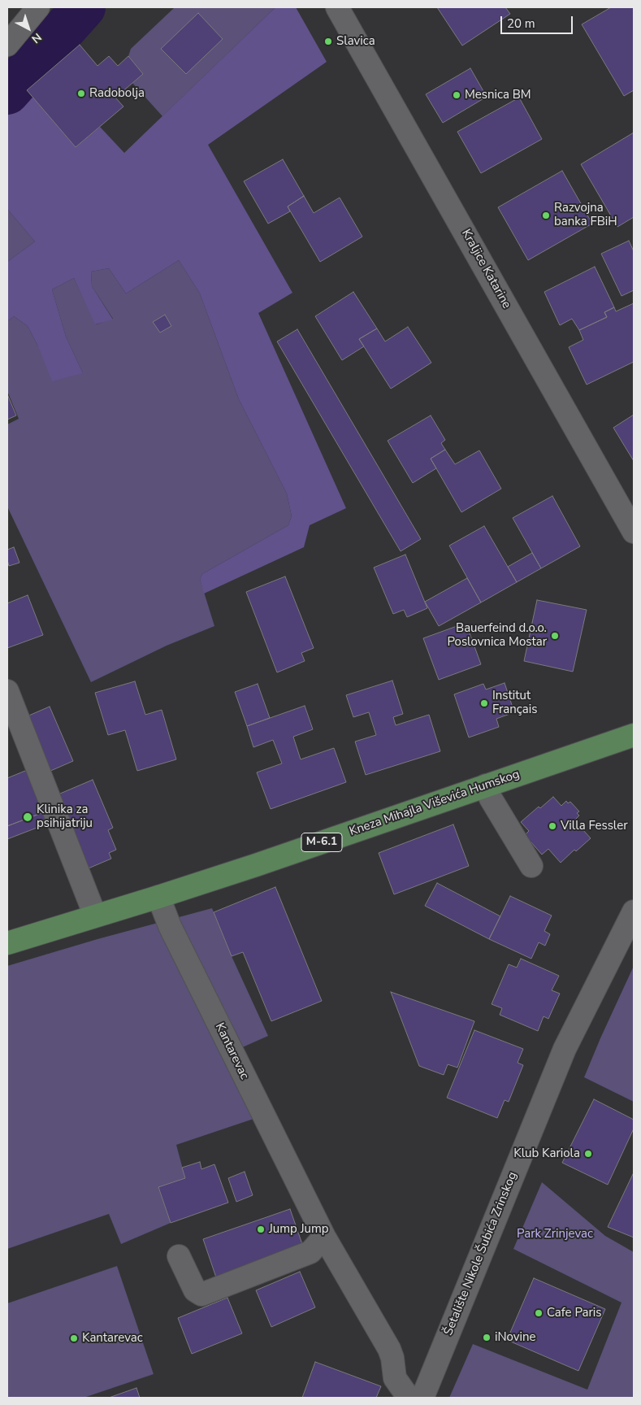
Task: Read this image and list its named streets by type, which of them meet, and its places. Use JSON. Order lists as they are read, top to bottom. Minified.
{"streets":{"main road":["Kneza Mihajla Viševića Humskog","M-6.1"],"street":["Kraljice Katarine","Kantarevac","Šetalište Nikole Šubića Zrinskog"]},"crossings":[["Kneza Mihajla Viševića Humskog","Kantarevac"]],"parks":["Park Zrinjevac"],"places":["Slavica","Radobolja","Mesnica BM","Razvojna banka FBiH","Bauerfeind d.o.o. Poslovnica Mostar","Institut Français","Klinika za psihijatriju","Villa Fessler","Klub Kariola","Jump Jump","Cafe Paris","iNovine","Kantarevac"],"scale_bar":"20 m","north":"bottom right"}
